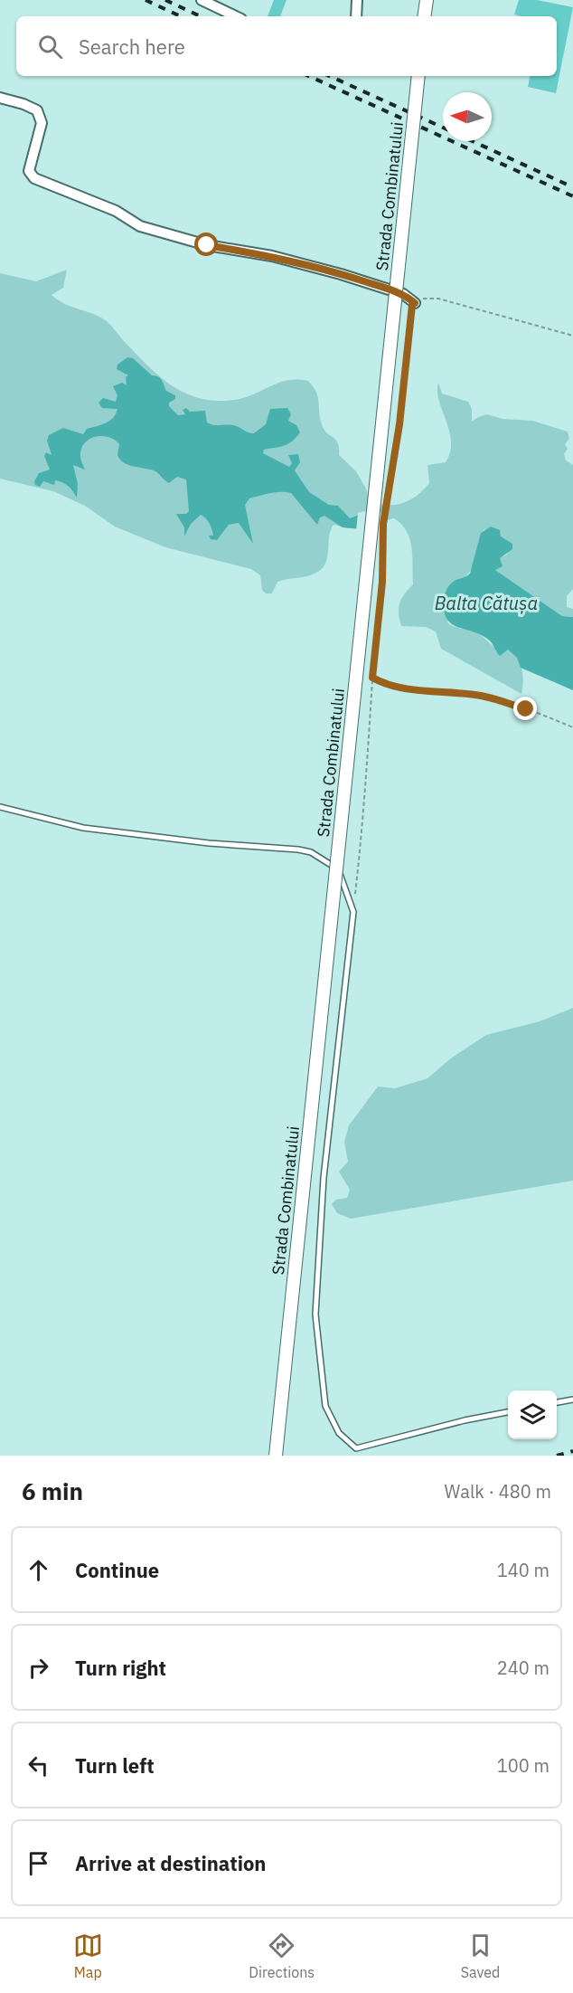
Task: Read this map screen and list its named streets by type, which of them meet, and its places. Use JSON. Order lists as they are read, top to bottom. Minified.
{"streets":{"street":["Strada Combinatului"]},"water":["Balta Cătușa"],"north":"left","page":{"search":"Search here","heading":["6 min","Walk · 480 m"],"list":[["Continue","140 m"],["Turn right","240 m"],["Turn left","100 m"],"Arrive at destination"],"nav":["Map","Directions","Saved"]}}
